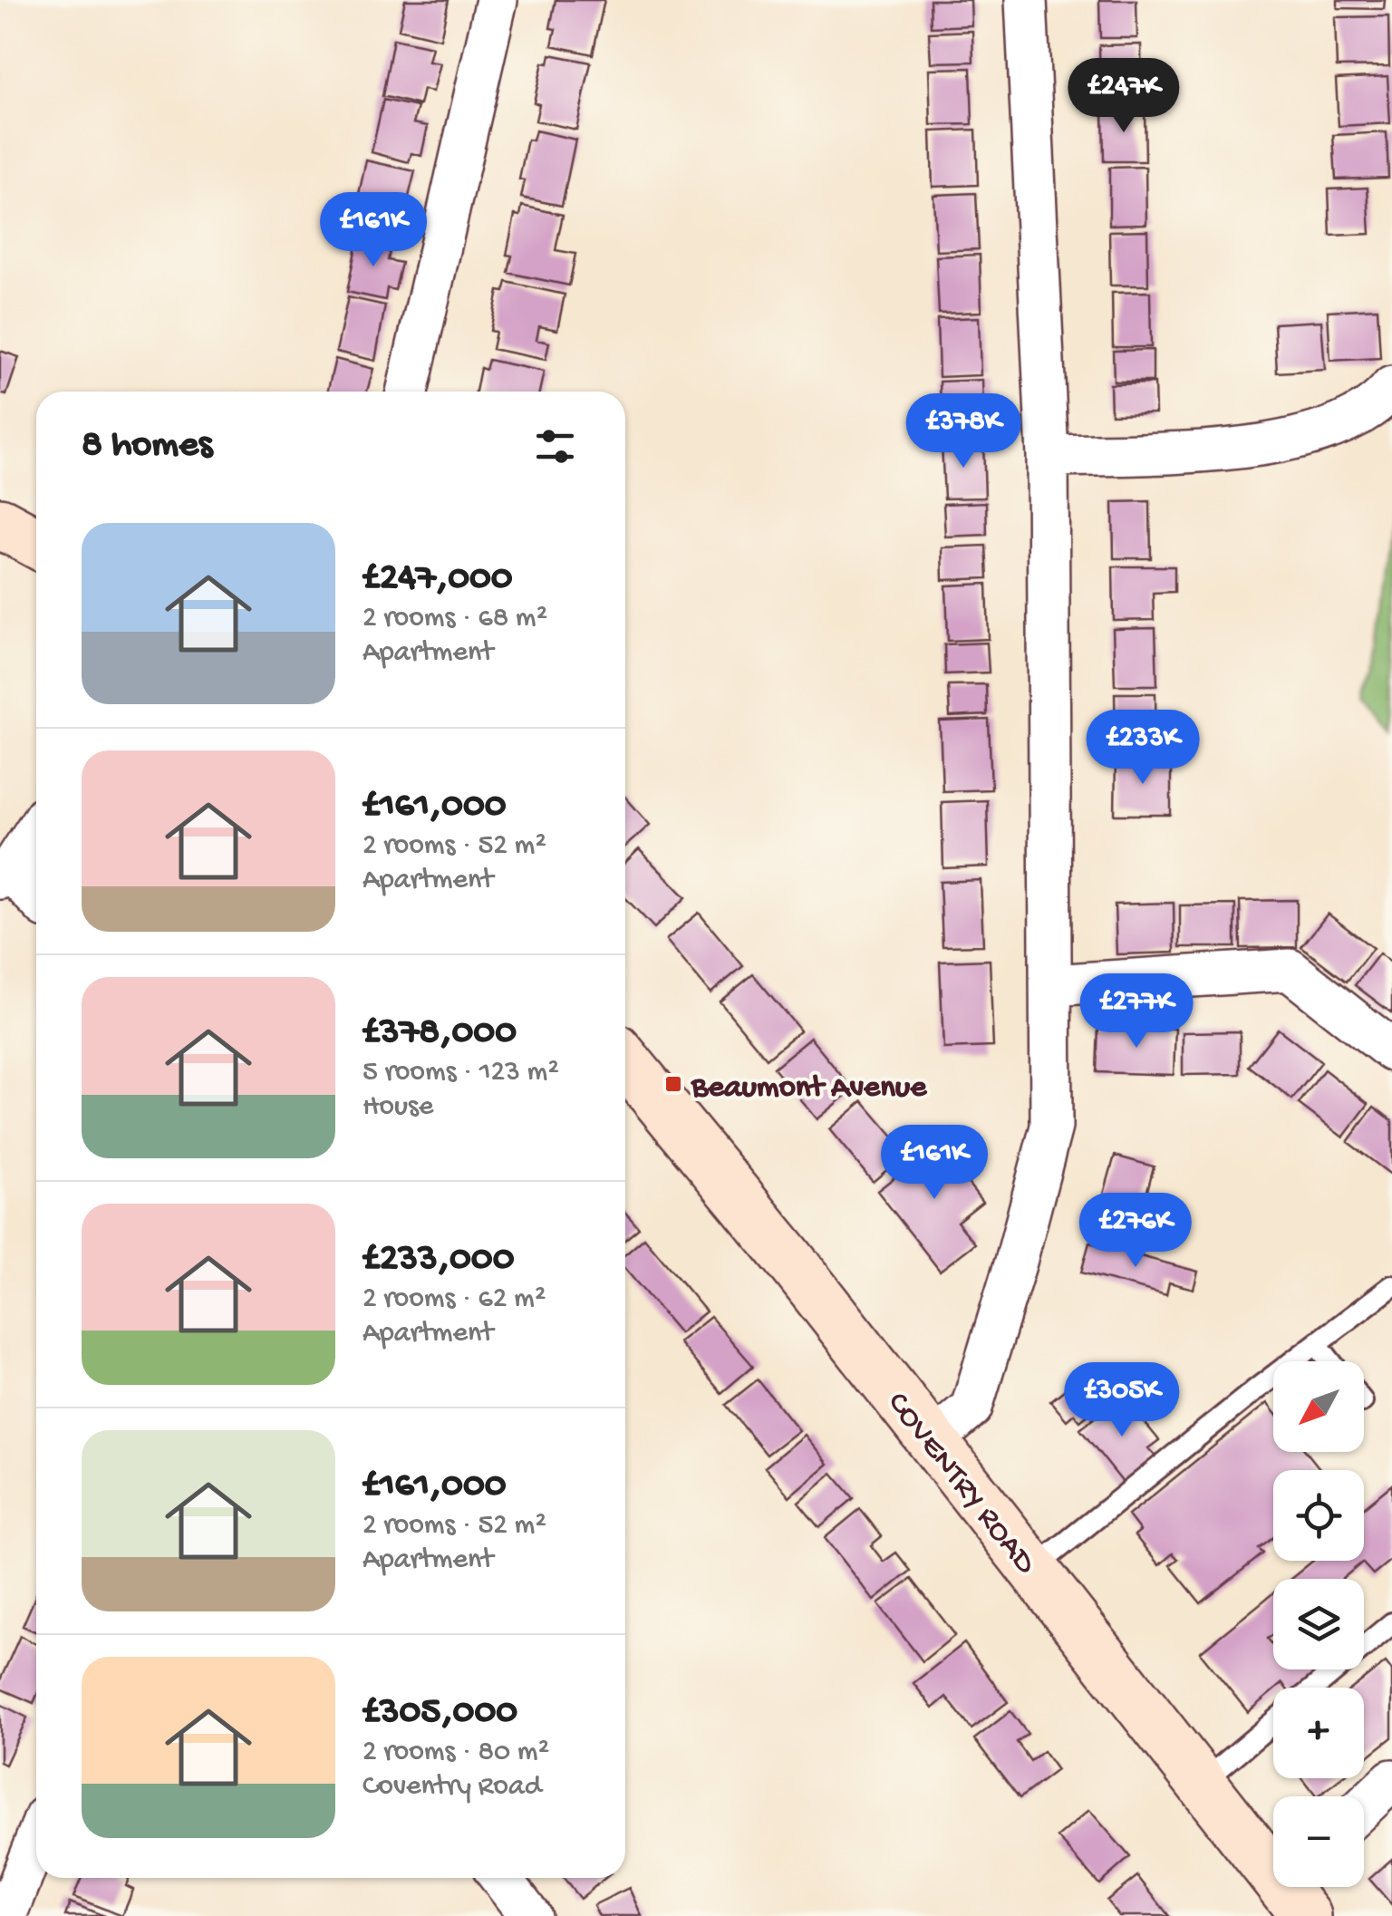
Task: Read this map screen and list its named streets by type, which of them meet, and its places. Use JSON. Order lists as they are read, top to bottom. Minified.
{"streets":{"main road":["COVENTRY ROAD"]},"places":{"transit":["Beaumont Avenue"]},"north":"bottom left","page":{"price":["£247K","£161K","£378K","£233K","£277K","£161K","£276K","£305K"],"heading":"8 homes","list":[{"name":"£247,000","note":"2 rooms · 68 m² · Apartment"},{"name":"£161,000","note":"2 rooms · 52 m² · Apartment"},{"name":"£378,000","note":"5 rooms · 123 m² · House"},{"name":"£233,000","note":"2 rooms · 62 m² · Apartment"},{"name":"£161,000","note":"2 rooms · 52 m² · Apartment"},{"name":"£305,000","note":"2 rooms · 80 m² · Coventry Road"}],"map_buttons":["+","−"]}}
